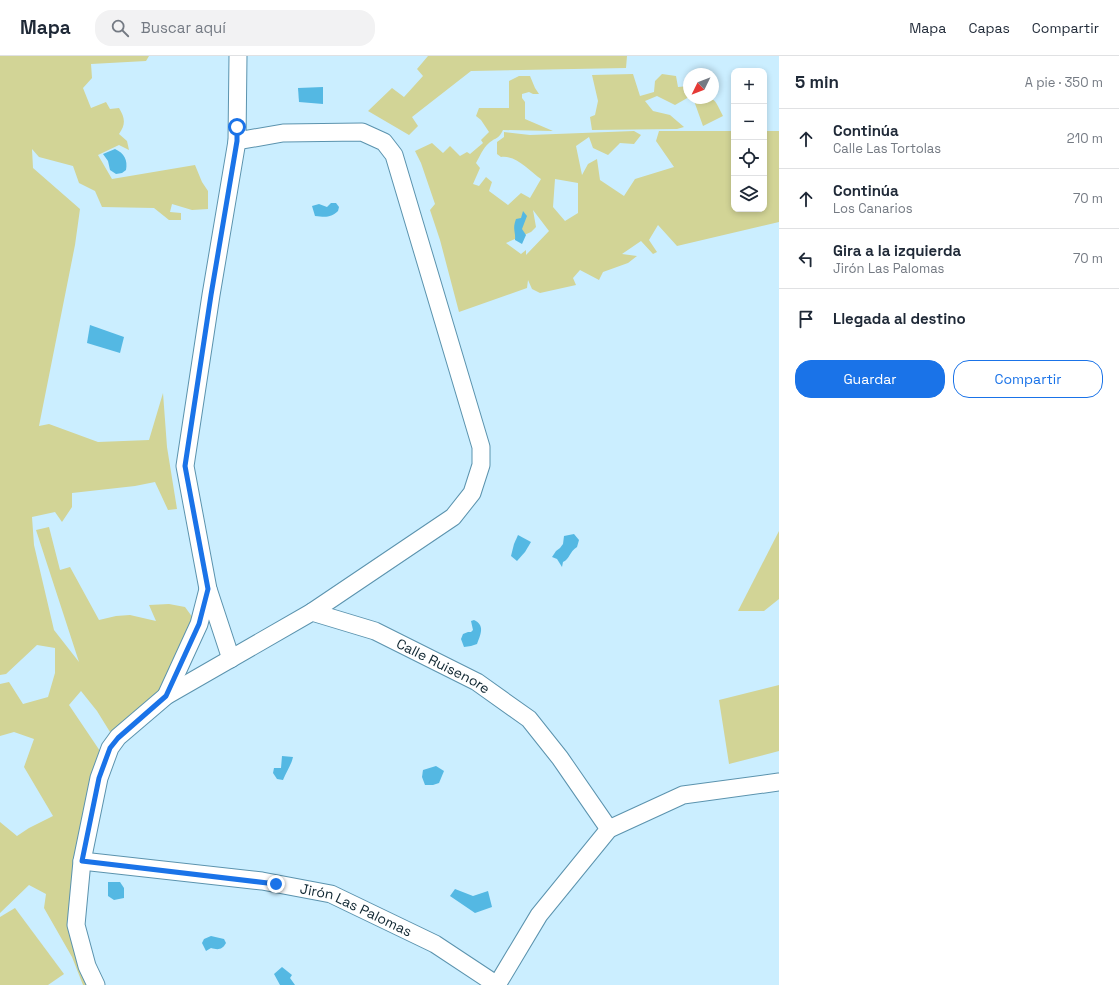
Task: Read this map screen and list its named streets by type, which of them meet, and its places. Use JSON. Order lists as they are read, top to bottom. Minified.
{"streets":{"street":["Calle Ruisenore","Jirón Las Palomas"]},"north":"bottom left","page":{"header":"Mapa","search":"Buscar aquí","nav":["Mapa","Capas","Compartir"],"heading":["5 min","A pie · 350 m"],"map_buttons":["+","−"],"list":[["Continúa","Calle Las Tortolas","210 m"],["Continúa","Los Canarios","70 m"],["Gira a la izquierda","Jirón Las Palomas","70 m"],"Llegada al destino"],"buttons":["Guardar","Compartir"]}}
